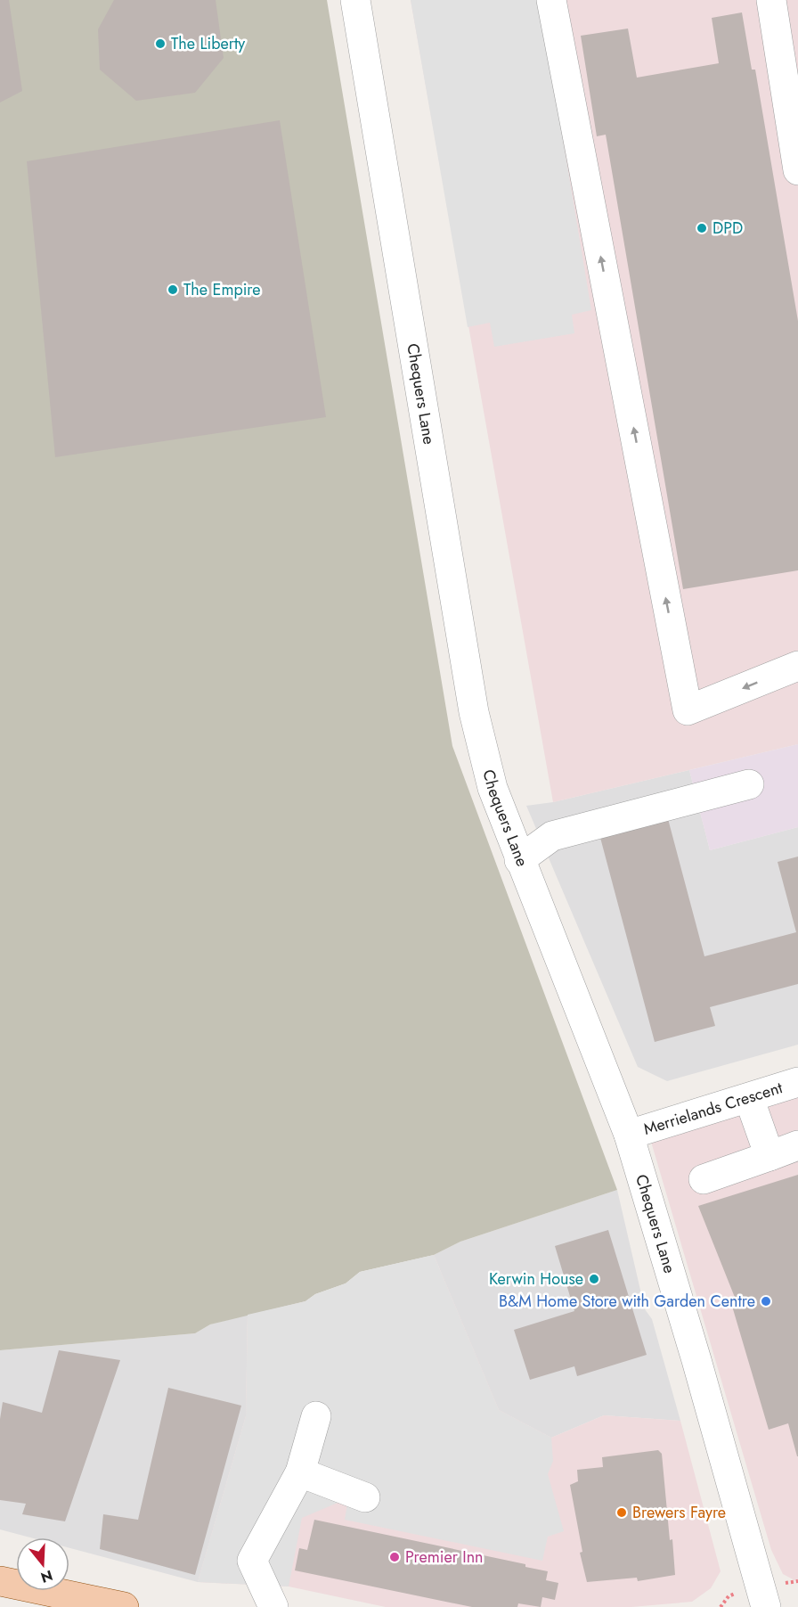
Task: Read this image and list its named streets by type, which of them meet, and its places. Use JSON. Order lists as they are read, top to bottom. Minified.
{"streets":{"street":["Chequers Lane","Merrielands Crescent"]},"crossings":[["Chequers Lane","Merrielands Crescent"]],"places":["The Liberty","DPD","The Empire","Kerwin House","B&M Home Store with Garden Centre","Brewers Fayre","Premier Inn"],"north":"bottom"}
